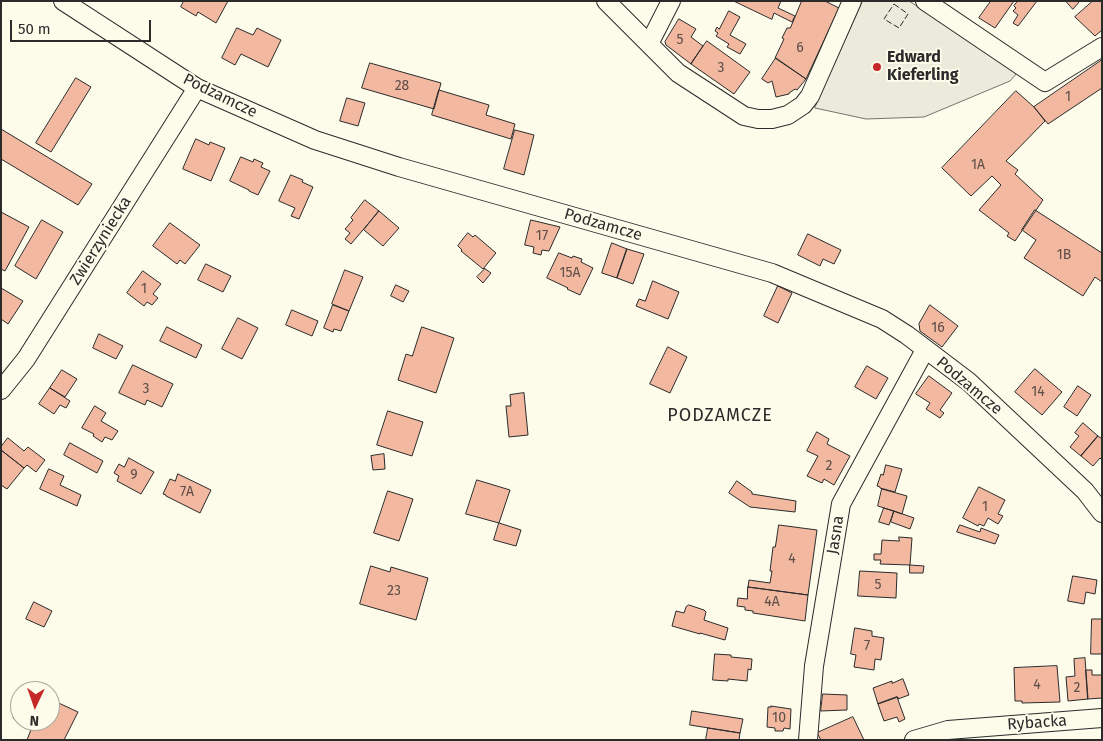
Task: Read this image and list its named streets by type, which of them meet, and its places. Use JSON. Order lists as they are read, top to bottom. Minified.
{"streets":{"street":["Podzamcze","Zwierzyniecka","Jasna","Rybacka"]},"crossings":[["Podzamcze","Zwierzyniecka"],["Podzamcze","Jasna"]],"districts":["PODZAMCZE"],"places":["Edward Kieferling"],"house_numbers":["5","6","3","28","1","1A","17","1B","15A","1","16","3","14","2","9","7A","1","4","5","23","4A","7","4","2","10"],"scale_bar":"50 m","north":"bottom"}
